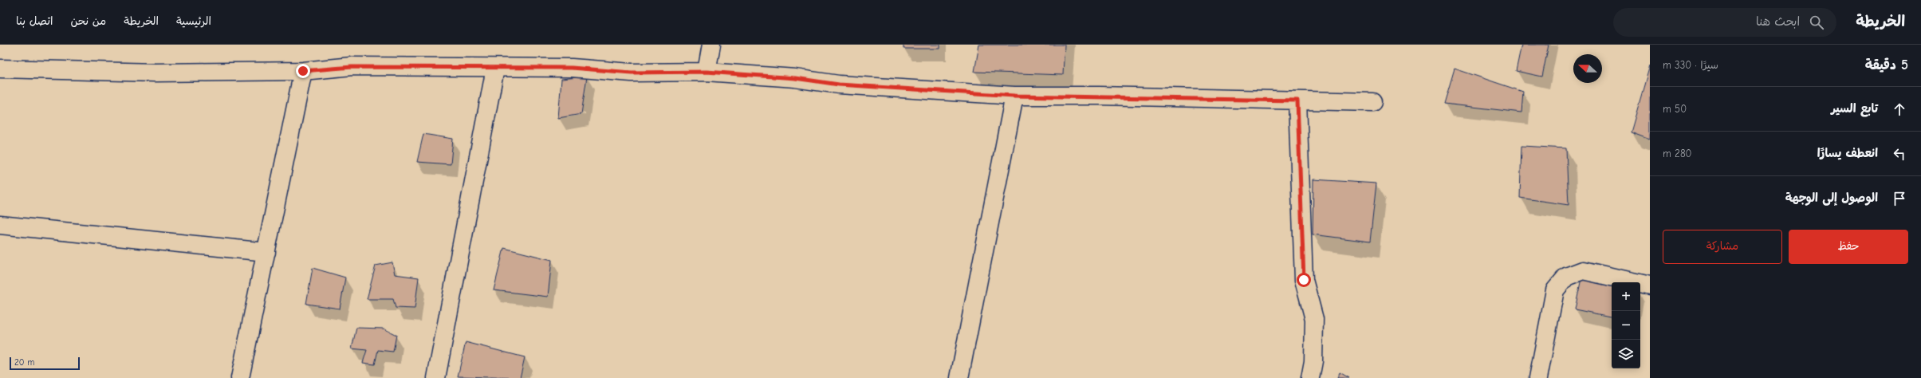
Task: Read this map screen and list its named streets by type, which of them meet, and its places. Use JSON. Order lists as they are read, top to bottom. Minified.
{"scale_bar":"20 m","north":"left","page":{"header":"الخريطة","search":"ابحث هنا","nav":["الرئيسية","الخريطة","من نحن","اتصل بنا"],"heading":["5 دقيقة","سيرًا · 330 m"],"list":[["تابع السير","50 m"],["انعطف يسارًا","280 m"],"الوصول إلى الوجهة"],"buttons":["حفظ","مشاركة"],"map_buttons":["+","−"],"scale":"20 m"}}
